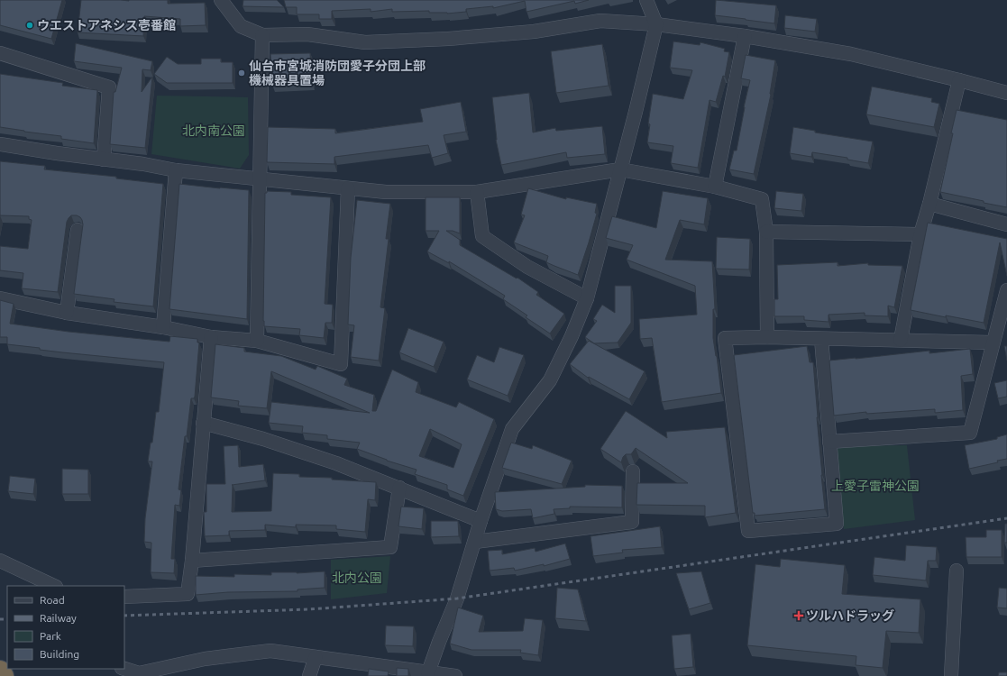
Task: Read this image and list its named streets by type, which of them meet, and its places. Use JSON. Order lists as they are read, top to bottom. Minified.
{"parks":["北内南公園","上愛子雷神公園","北内公園"],"places":{"other":["ウエストアネシス壱番館","仙台市宮城消防団愛子分団上部 機械器具置場"],"health":["ツルハドラッグ"]},"legend":["Road","Railway","Park","Building"]}
